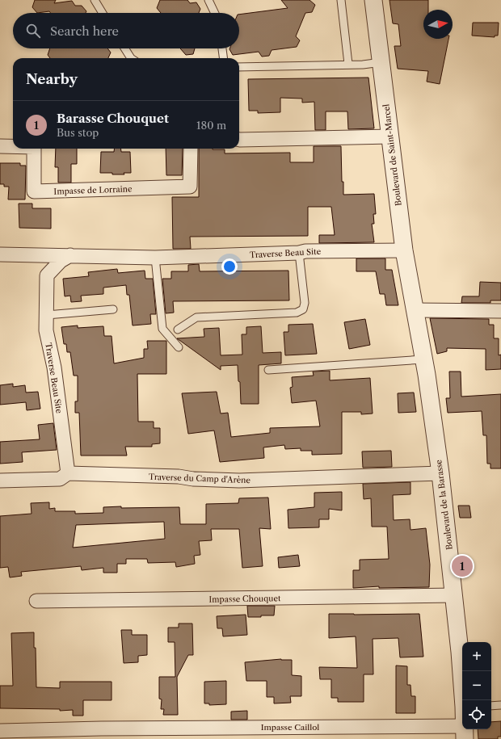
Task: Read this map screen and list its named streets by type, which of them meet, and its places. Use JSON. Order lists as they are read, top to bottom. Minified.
{"streets":{"street":["Boulevard de Saint-Marcel","Impasse de Lorraine","Traverse Beau Site","Traverse du Camp d'Arène","Boulevard de la Barasse","Impasse Chouquet","Impasse Caillol"]},"crossings":[["Boulevard de Saint-Marcel","Traverse Beau Site"],["Boulevard de Saint-Marcel","Boulevard de la Barasse"],["Traverse Beau Site","Traverse du Camp d'Arène"],["Traverse du Camp d'Arène","Boulevard de la Barasse"],["Boulevard de la Barasse","Impasse Chouquet"]],"north":"right","page":{"search":"Search here","heading":"Nearby","list":[{"mark":"1","name":"Barasse Chouquet","note":"Bus stop","value":"180 m"}],"pins":"1","map_buttons":["+","−"]}}
